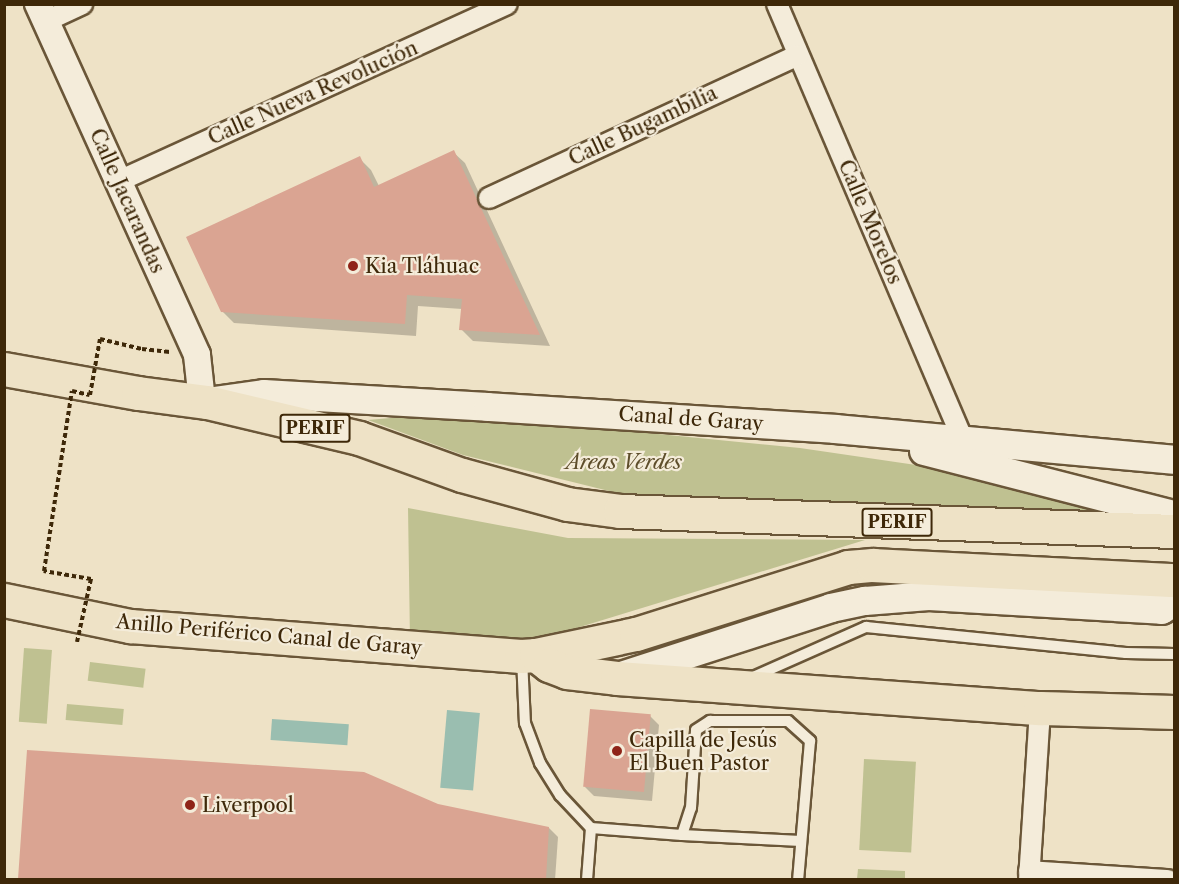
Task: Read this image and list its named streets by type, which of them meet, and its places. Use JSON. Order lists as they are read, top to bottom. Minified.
{"streets":{"highway":["PERIF","Anillo Periférico Canal de Garay"],"main road":["Canal de Garay"],"street":["Calle Nueva Revolución","Calle Bugambilia","Calle Jacarandas","Calle Morelos"]},"crossings":[["Calle Nueva Revolución","Calle Jacarandas"],["Calle Bugambilia","Calle Morelos"],["Calle Jacarandas","Canal de Garay"],["Calle Jacarandas","PERIF"],["Calle Morelos","Canal de Garay"],["Canal de Garay","PERIF"],["PERIF","Anillo Periférico Canal de Garay"]],"parks":["Areas Verdes"],"places":["Kia Tláhuac","Capilla de Jesús El Buen Pastor","Liverpool"]}
